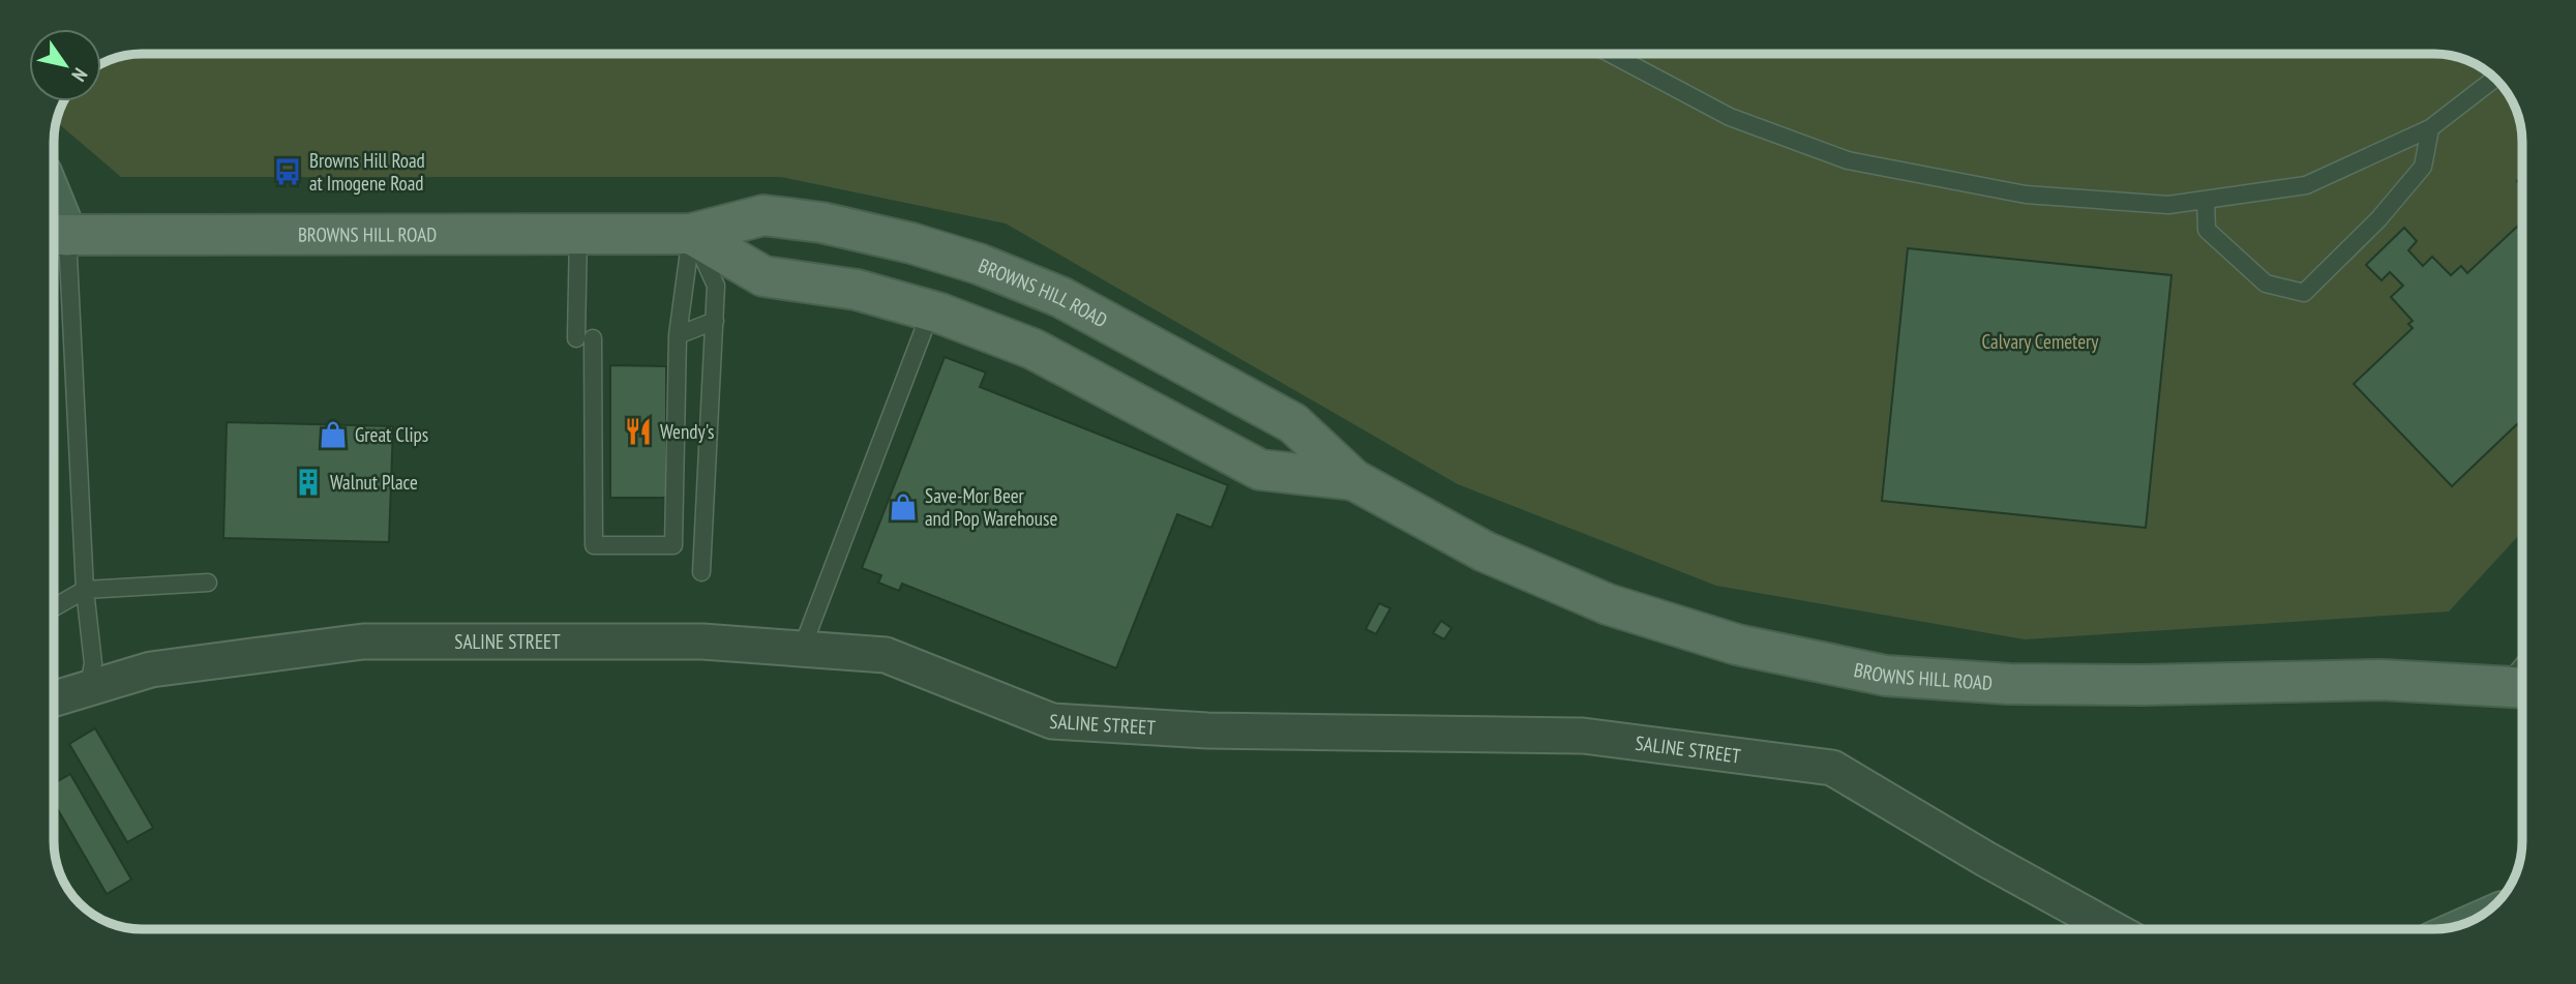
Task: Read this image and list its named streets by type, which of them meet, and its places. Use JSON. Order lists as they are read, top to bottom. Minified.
{"streets":{"main road":["BROWNS HILL ROAD"],"street":["SALINE STREET"]},"parks":["Calvary Cemetery"],"places":{"bus stop":["Browns Hill Road at Imogene Road"],"restaurant":["Wendy's"],"shop":["Great Clips","Save-Mor Beer and Pop Warehouse"],"building":["Walnut Place"]},"north":"bottom right"}
